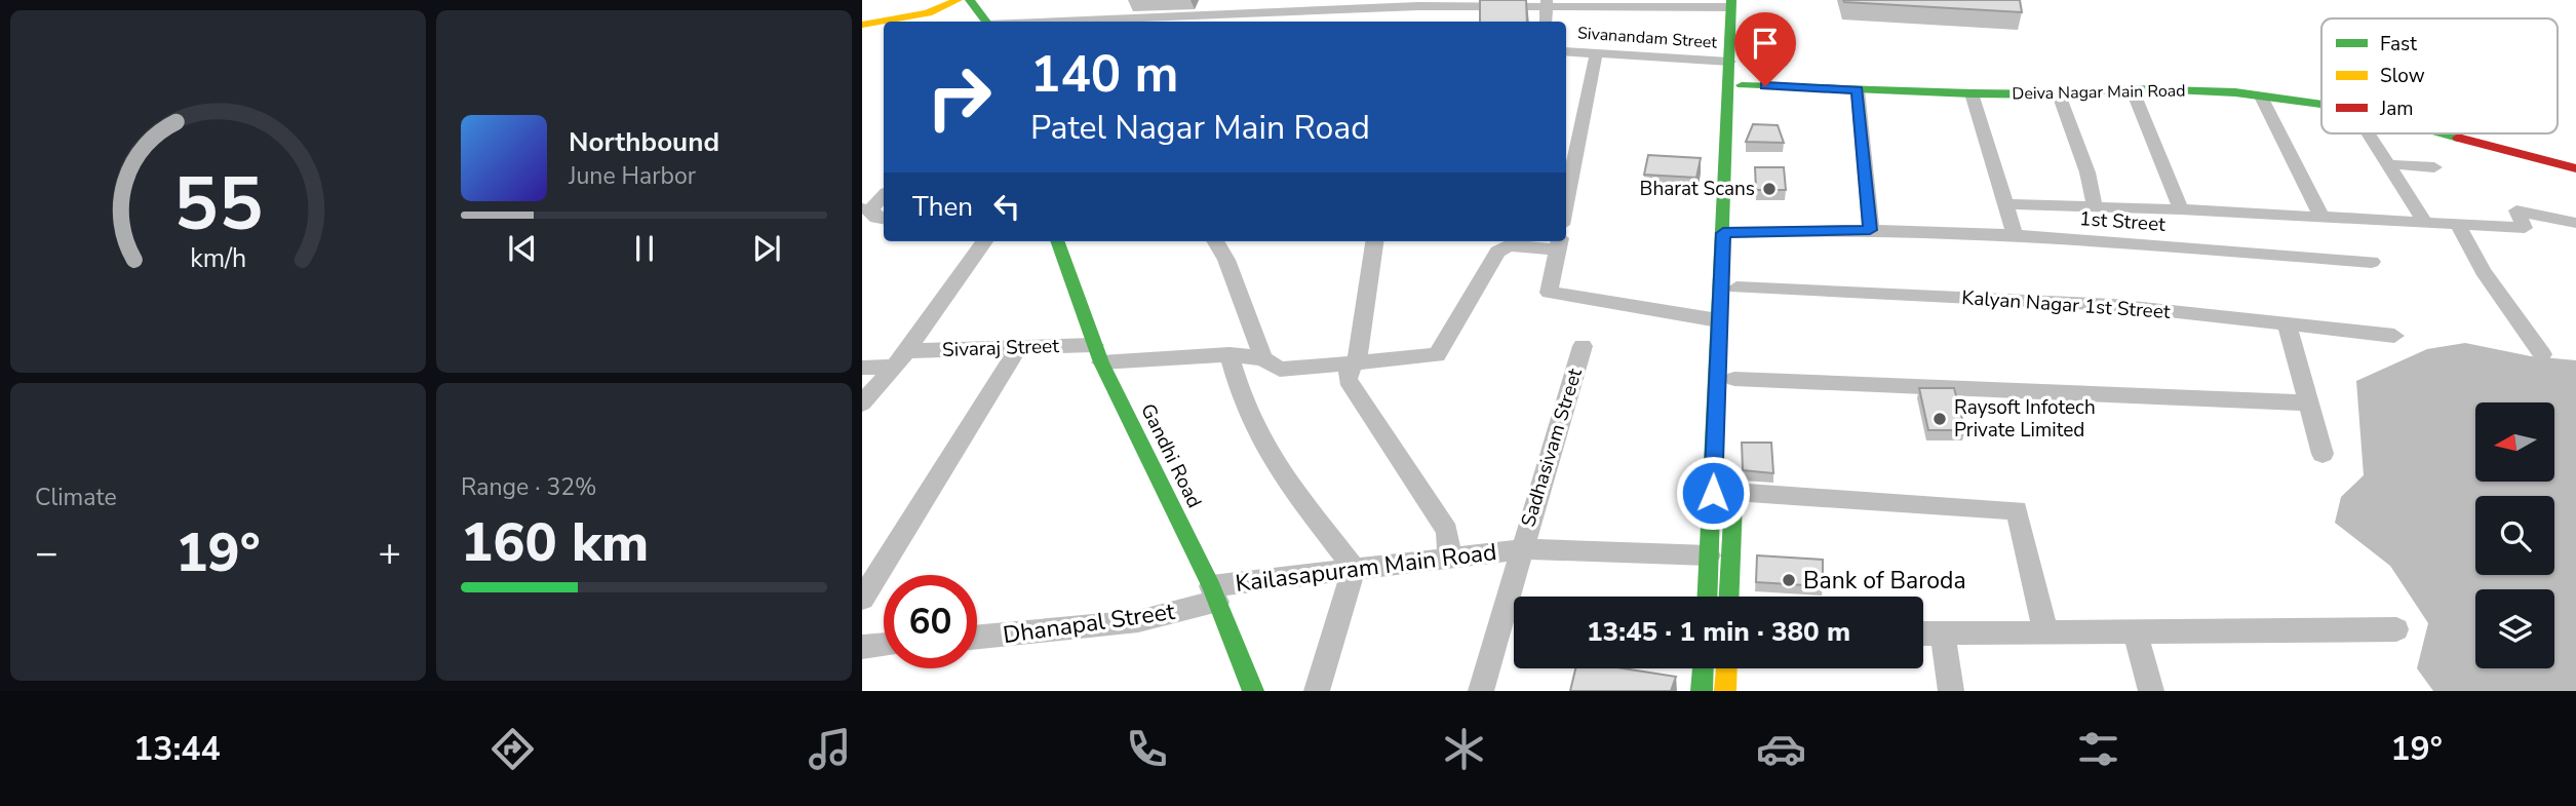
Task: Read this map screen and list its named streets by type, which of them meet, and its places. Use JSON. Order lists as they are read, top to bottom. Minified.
{"streets":{"main road":["Deiva Nagar Main Road","Gandhi Road"],"street":["Sivanandam Street","1st Street","Kalyan Nagar 1st Street","Sivaraj Street","Sadhasivam Street","Kailasapuram Main Road","Dhanapal Street"]},"crossings":[["Sivaraj Street","Gandhi Road"],["Sadhasivam Street","Kailasapuram Main Road"],["Gandhi Road","Kailasapuram Main Road"],["Gandhi Road","Dhanapal Street"],["Kailasapuram Main Road","Dhanapal Street"]],"places":["Bharat Scans","Raysoft Infotech Private Limited","Bank of Baroda"],"legend":["Fast","Slow","Jam"],"north":"left","page":{"turn":["140 m","Patel Nagar Main Road"],"song":["Northbound","June Harbor"],"then":"Then","tile":["Climate",["Range · 32%","160 km"]],"heat":["−","19°","+"],"limit":"60","trip":"13:45 · 1 min · 380 m","tabs":["13:44","19°"],"gauge":["55","km/h"]}}
